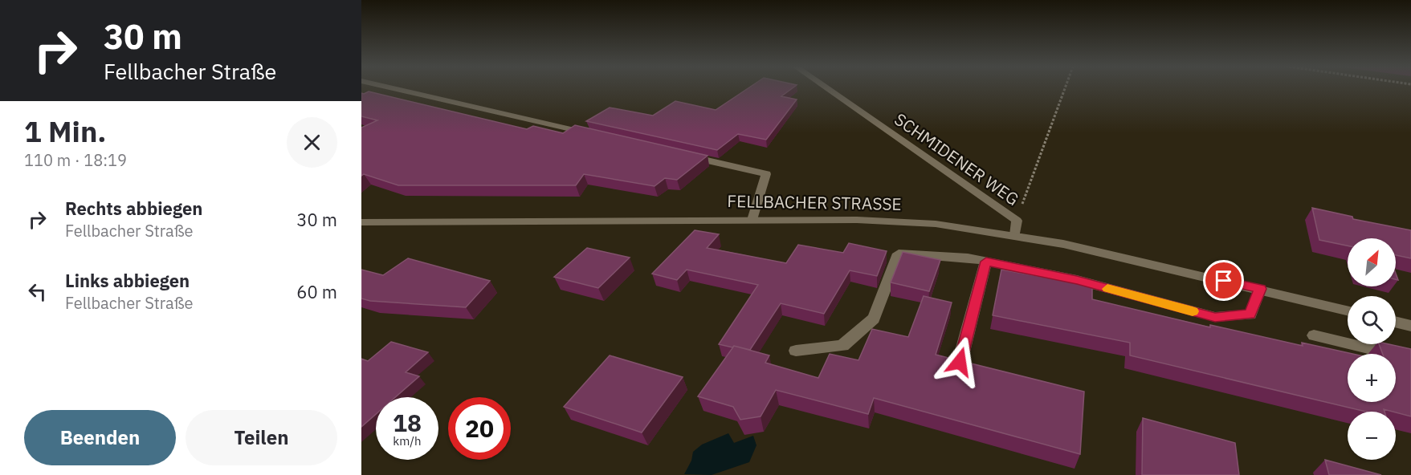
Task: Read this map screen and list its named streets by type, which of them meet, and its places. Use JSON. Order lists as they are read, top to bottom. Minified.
{"streets":{"street":["SCHMIDENER WEG","FELLBACHER STRASSE"]},"crossings":[["SCHMIDENER WEG","FELLBACHER STRASSE"]],"north":"top right","page":{"turn":["30 m","Fellbacher Straße"],"heading":["1 Min.","110 m · 18:19"],"list":[{"name":"Rechts abbiegen","note":"Fellbacher Straße","value":"30 m"},{"name":"Links abbiegen","note":"Fellbacher Straße","value":"60 m"}],"map_buttons":["+","−"],"speed":"18 km/h","limit":"20","buttons":["Beenden","Teilen"]}}
